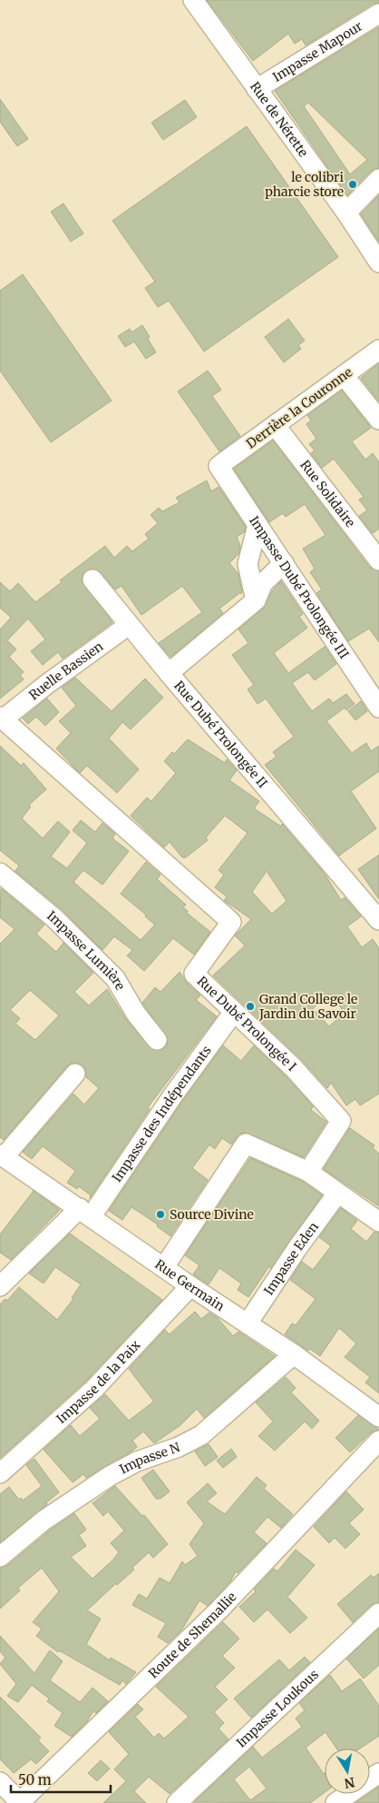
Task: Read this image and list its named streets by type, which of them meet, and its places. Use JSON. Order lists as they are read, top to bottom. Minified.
{"streets":{"street":["Impasse Mapour","Rue de Nérette","Derrière la Couronne","Rue Solidaire","Impasse Dubé Prolongée III","Ruelle Bassien","Rue Dubé Prolongée II","Impasse Lumière","Rue Dubé Prolongée I","Impasse des Indépendants","Impasse Eden","Rue Germain","Impasse de la Paix","Impasse N","Route de Shemallie","Impasse Loukous"]},"crossings":[["Impasse Mapour","Rue de Nérette"],["Derrière la Couronne","Rue Solidaire"],["Derrière la Couronne","Impasse Dubé Prolongée III"],["Ruelle Bassien","Rue Dubé Prolongée I"],["Rue Dubé Prolongée I","Impasse des Indépendants"],["Impasse des Indépendants","Rue Germain"],["Impasse Eden","Rue Germain"],["Rue Germain","Impasse de la Paix"],["Rue Germain","Impasse N"]],"places":["le colibri pharcie store","Grand College le Jardin du Savoir","Source Divine"],"scale_bar":"50 m","north":"bottom"}
